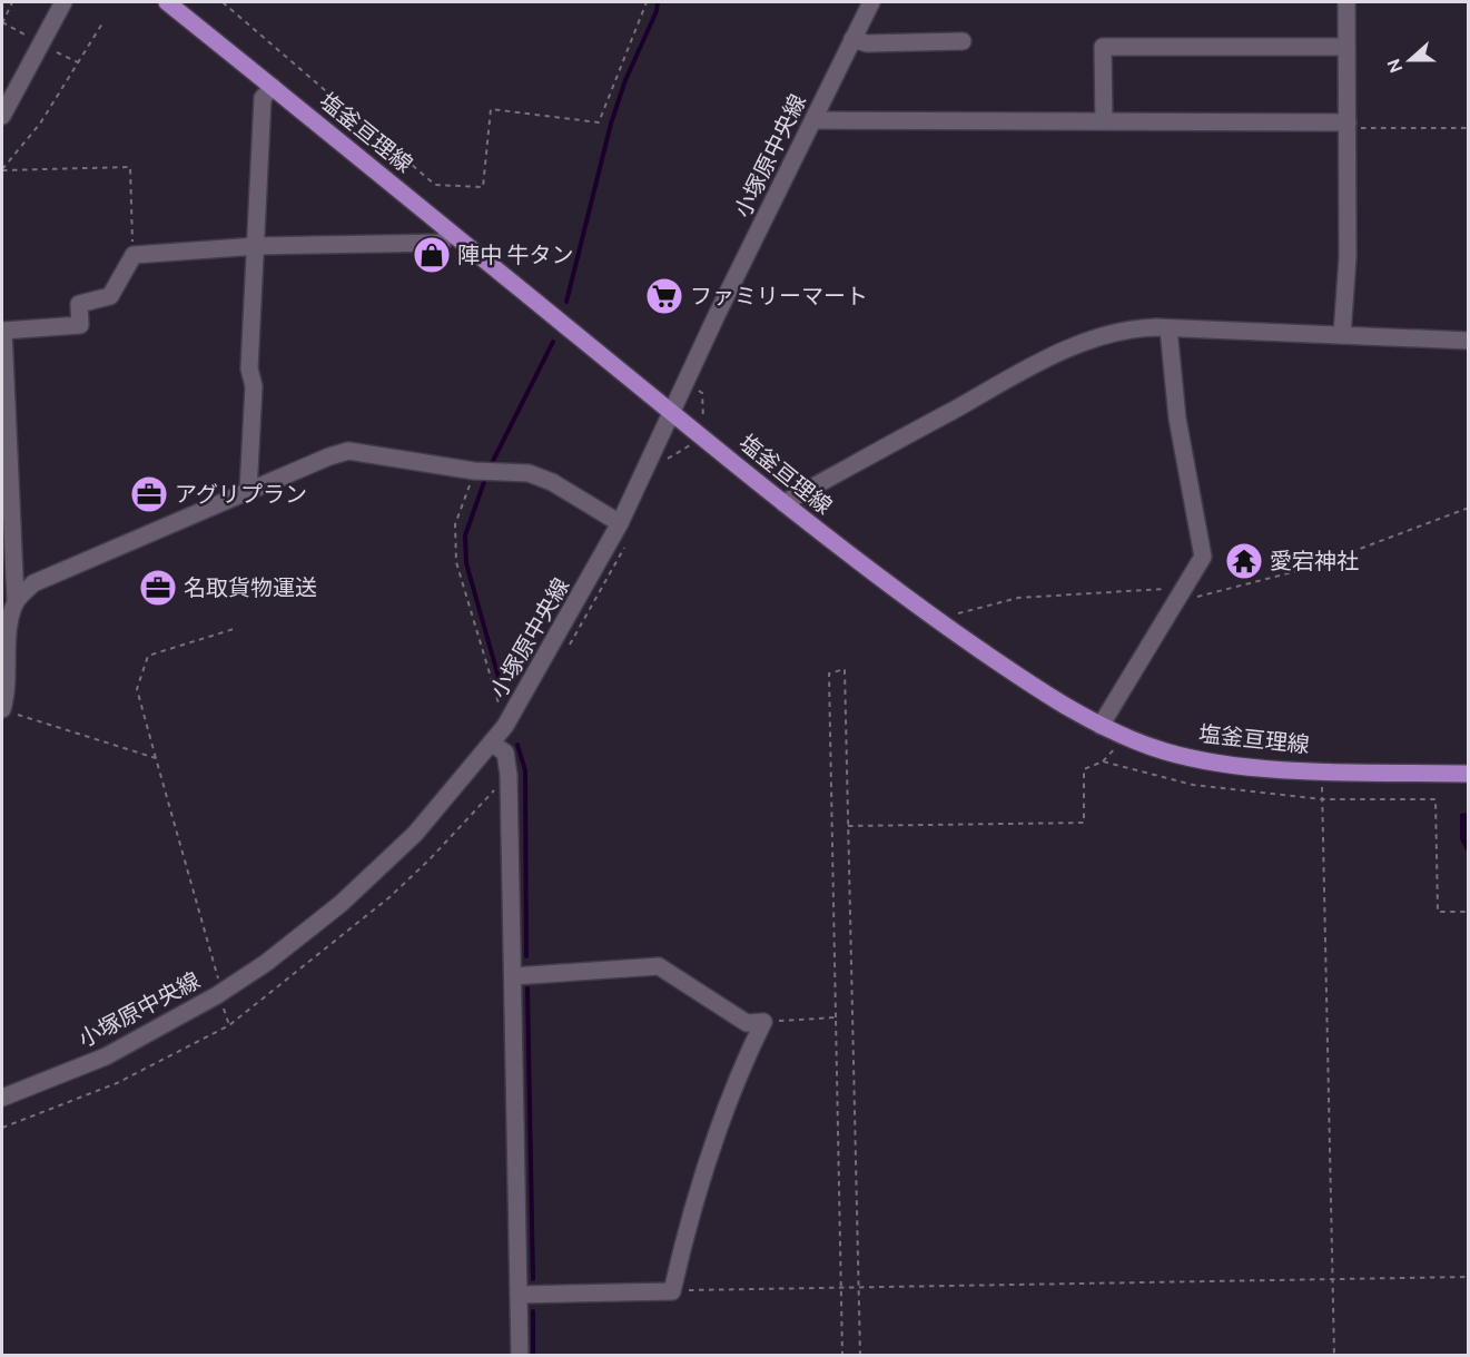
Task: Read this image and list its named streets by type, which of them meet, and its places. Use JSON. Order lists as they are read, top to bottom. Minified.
{"streets":{"main road":["塩釜亘理線"],"street":["小塚原中央線"]},"crossings":[["塩釜亘理線","小塚原中央線"]],"places":{"shop":["陣中 牛タン"],"supermarket":["ファミリーマート"],"office":["アグリプラン","名取貨物運送"],"temple":["愛宕神社"]},"north":"left"}
